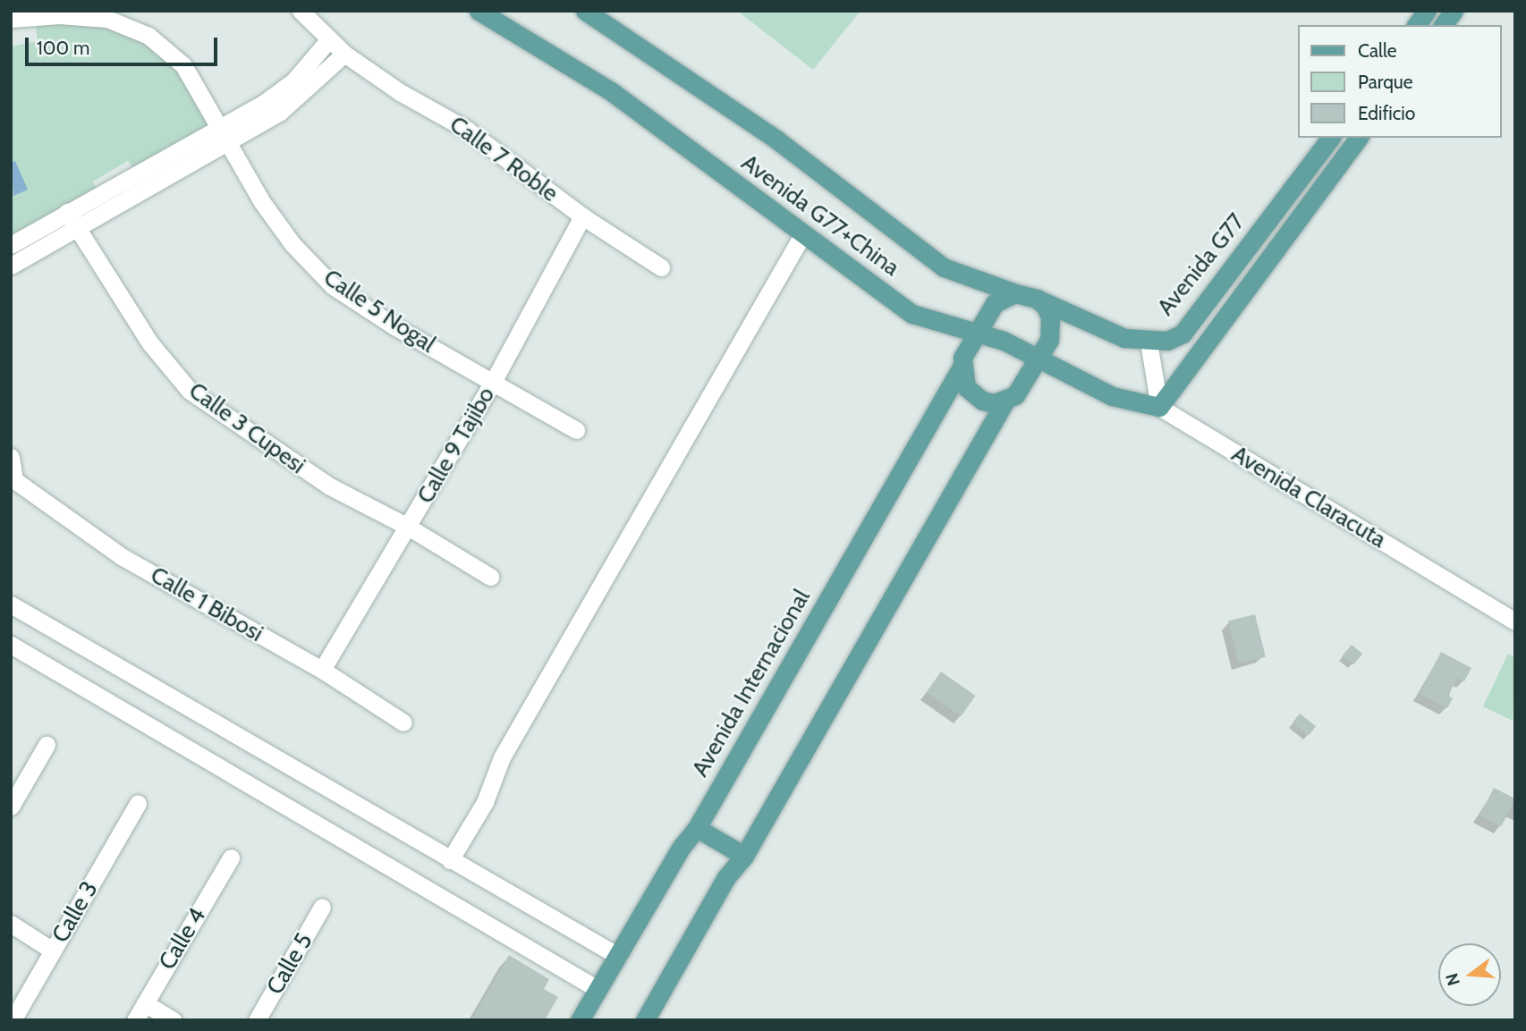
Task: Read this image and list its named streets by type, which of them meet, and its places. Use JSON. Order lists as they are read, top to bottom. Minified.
{"streets":{"main road":["Avenida G77+China","Avenida G77","Avenida Internacional"],"street":["Calle 7 Roble","Calle 5 Nogal","Calle 3 Cupesi","Calle 9 Tajibo","Avenida Claracuta","Calle 1 Bibosi","Calle 3","Calle 4","Calle 5"]},"crossings":[["Calle 7 Roble","Calle 9 Tajibo"],["Avenida G77+China","Avenida G77"],["Avenida G77+China","Avenida Claracuta"],["Avenida G77+China","Avenida Internacional"],["Avenida G77","Avenida Claracuta"],["Calle 5 Nogal","Calle 9 Tajibo"],["Calle 3 Cupesi","Calle 9 Tajibo"],["Calle 9 Tajibo","Calle 1 Bibosi"]],"legend":["Calle","Parque","Edificio"],"scale_bar":"100 m","north":"left"}
